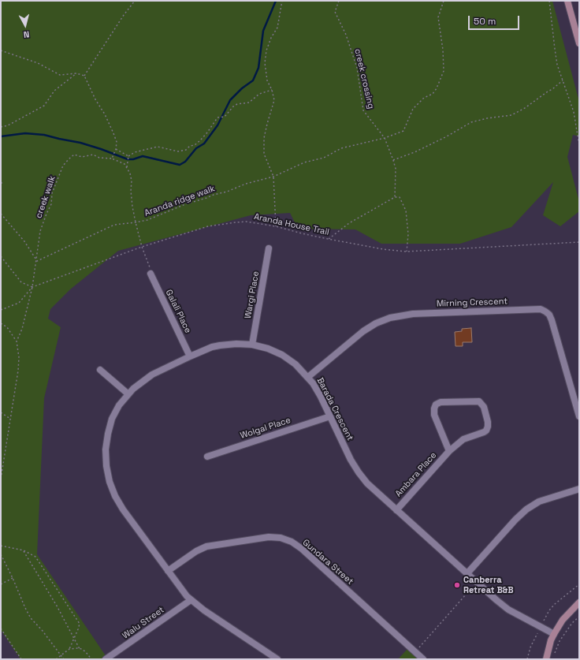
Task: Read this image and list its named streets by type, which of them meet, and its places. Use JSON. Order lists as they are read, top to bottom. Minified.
{"streets":{"street":["Wargi Place","Mirning Crescent","Galali Place","Barada Crescent","Wolgal Place","Ambara Place","Gundara Street","Walu Street"],"path":["creek crossing","creek walk","Aranda ridge walk","Aranda House Trail"]},"crossings":[["creek crossing","Aranda ridge walk"],["creek walk","Aranda ridge walk"],["creek walk","Aranda House Trail"],["Wargi Place","Barada Crescent"],["Mirning Crescent","Barada Crescent"],["Galali Place","Barada Crescent"],["Barada Crescent","Wolgal Place"],["Barada Crescent","Ambara Place"],["Barada Crescent","Gundara Street"],["Barada Crescent","Walu Street"]],"places":["Canberra Retreat B&B"],"scale_bar":"50 m","north":"bottom"}
